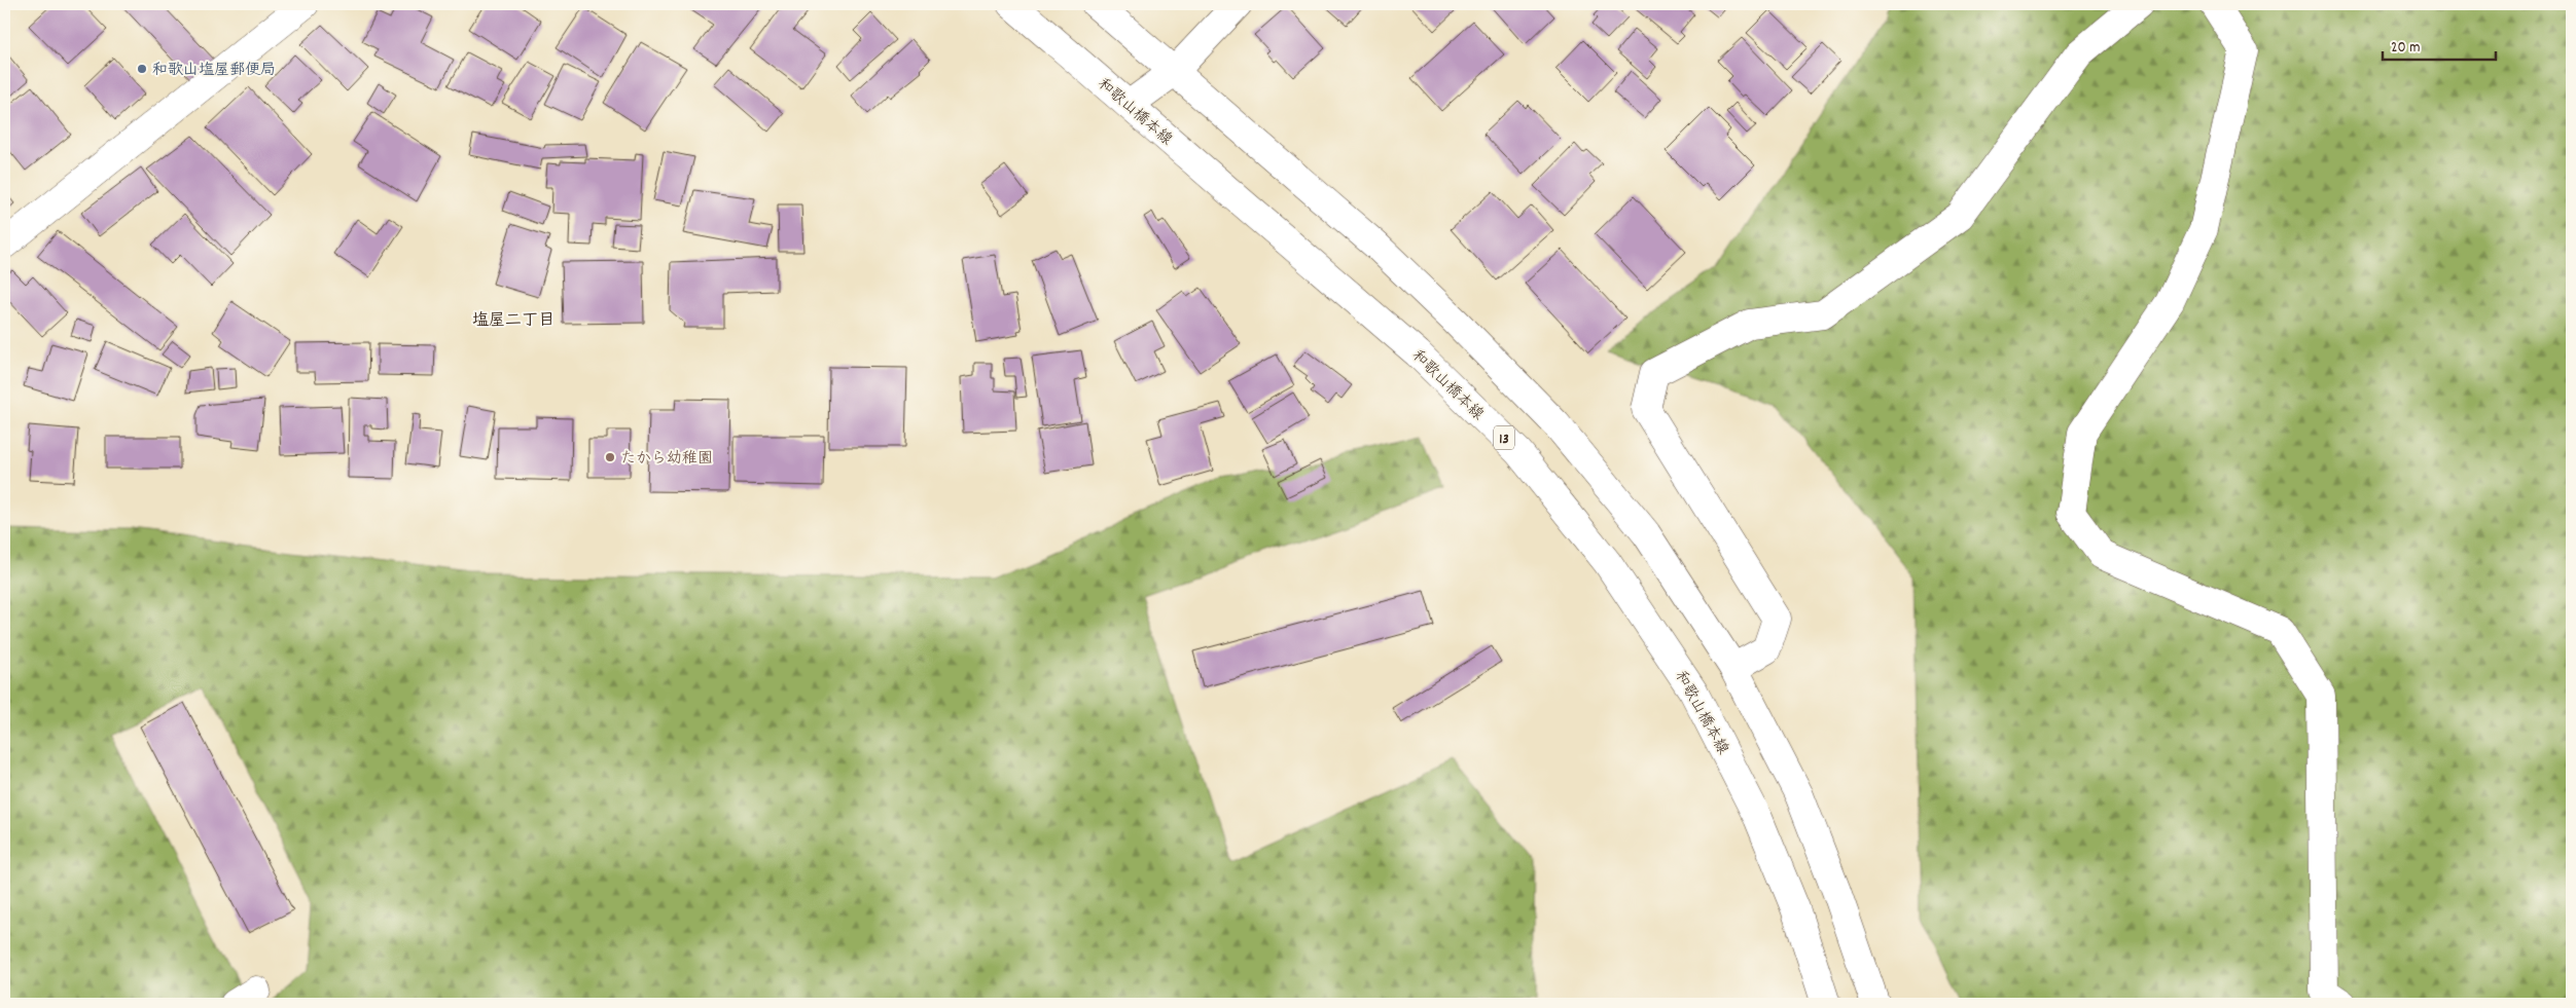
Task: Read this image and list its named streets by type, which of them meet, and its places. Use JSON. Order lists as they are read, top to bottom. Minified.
{"streets":{"street":["和歌山橋本線","13"]},"districts":["塩屋二丁目"],"places":["和歌山塩屋郵便局","たから幼稚園"],"scale_bar":"20 m"}
